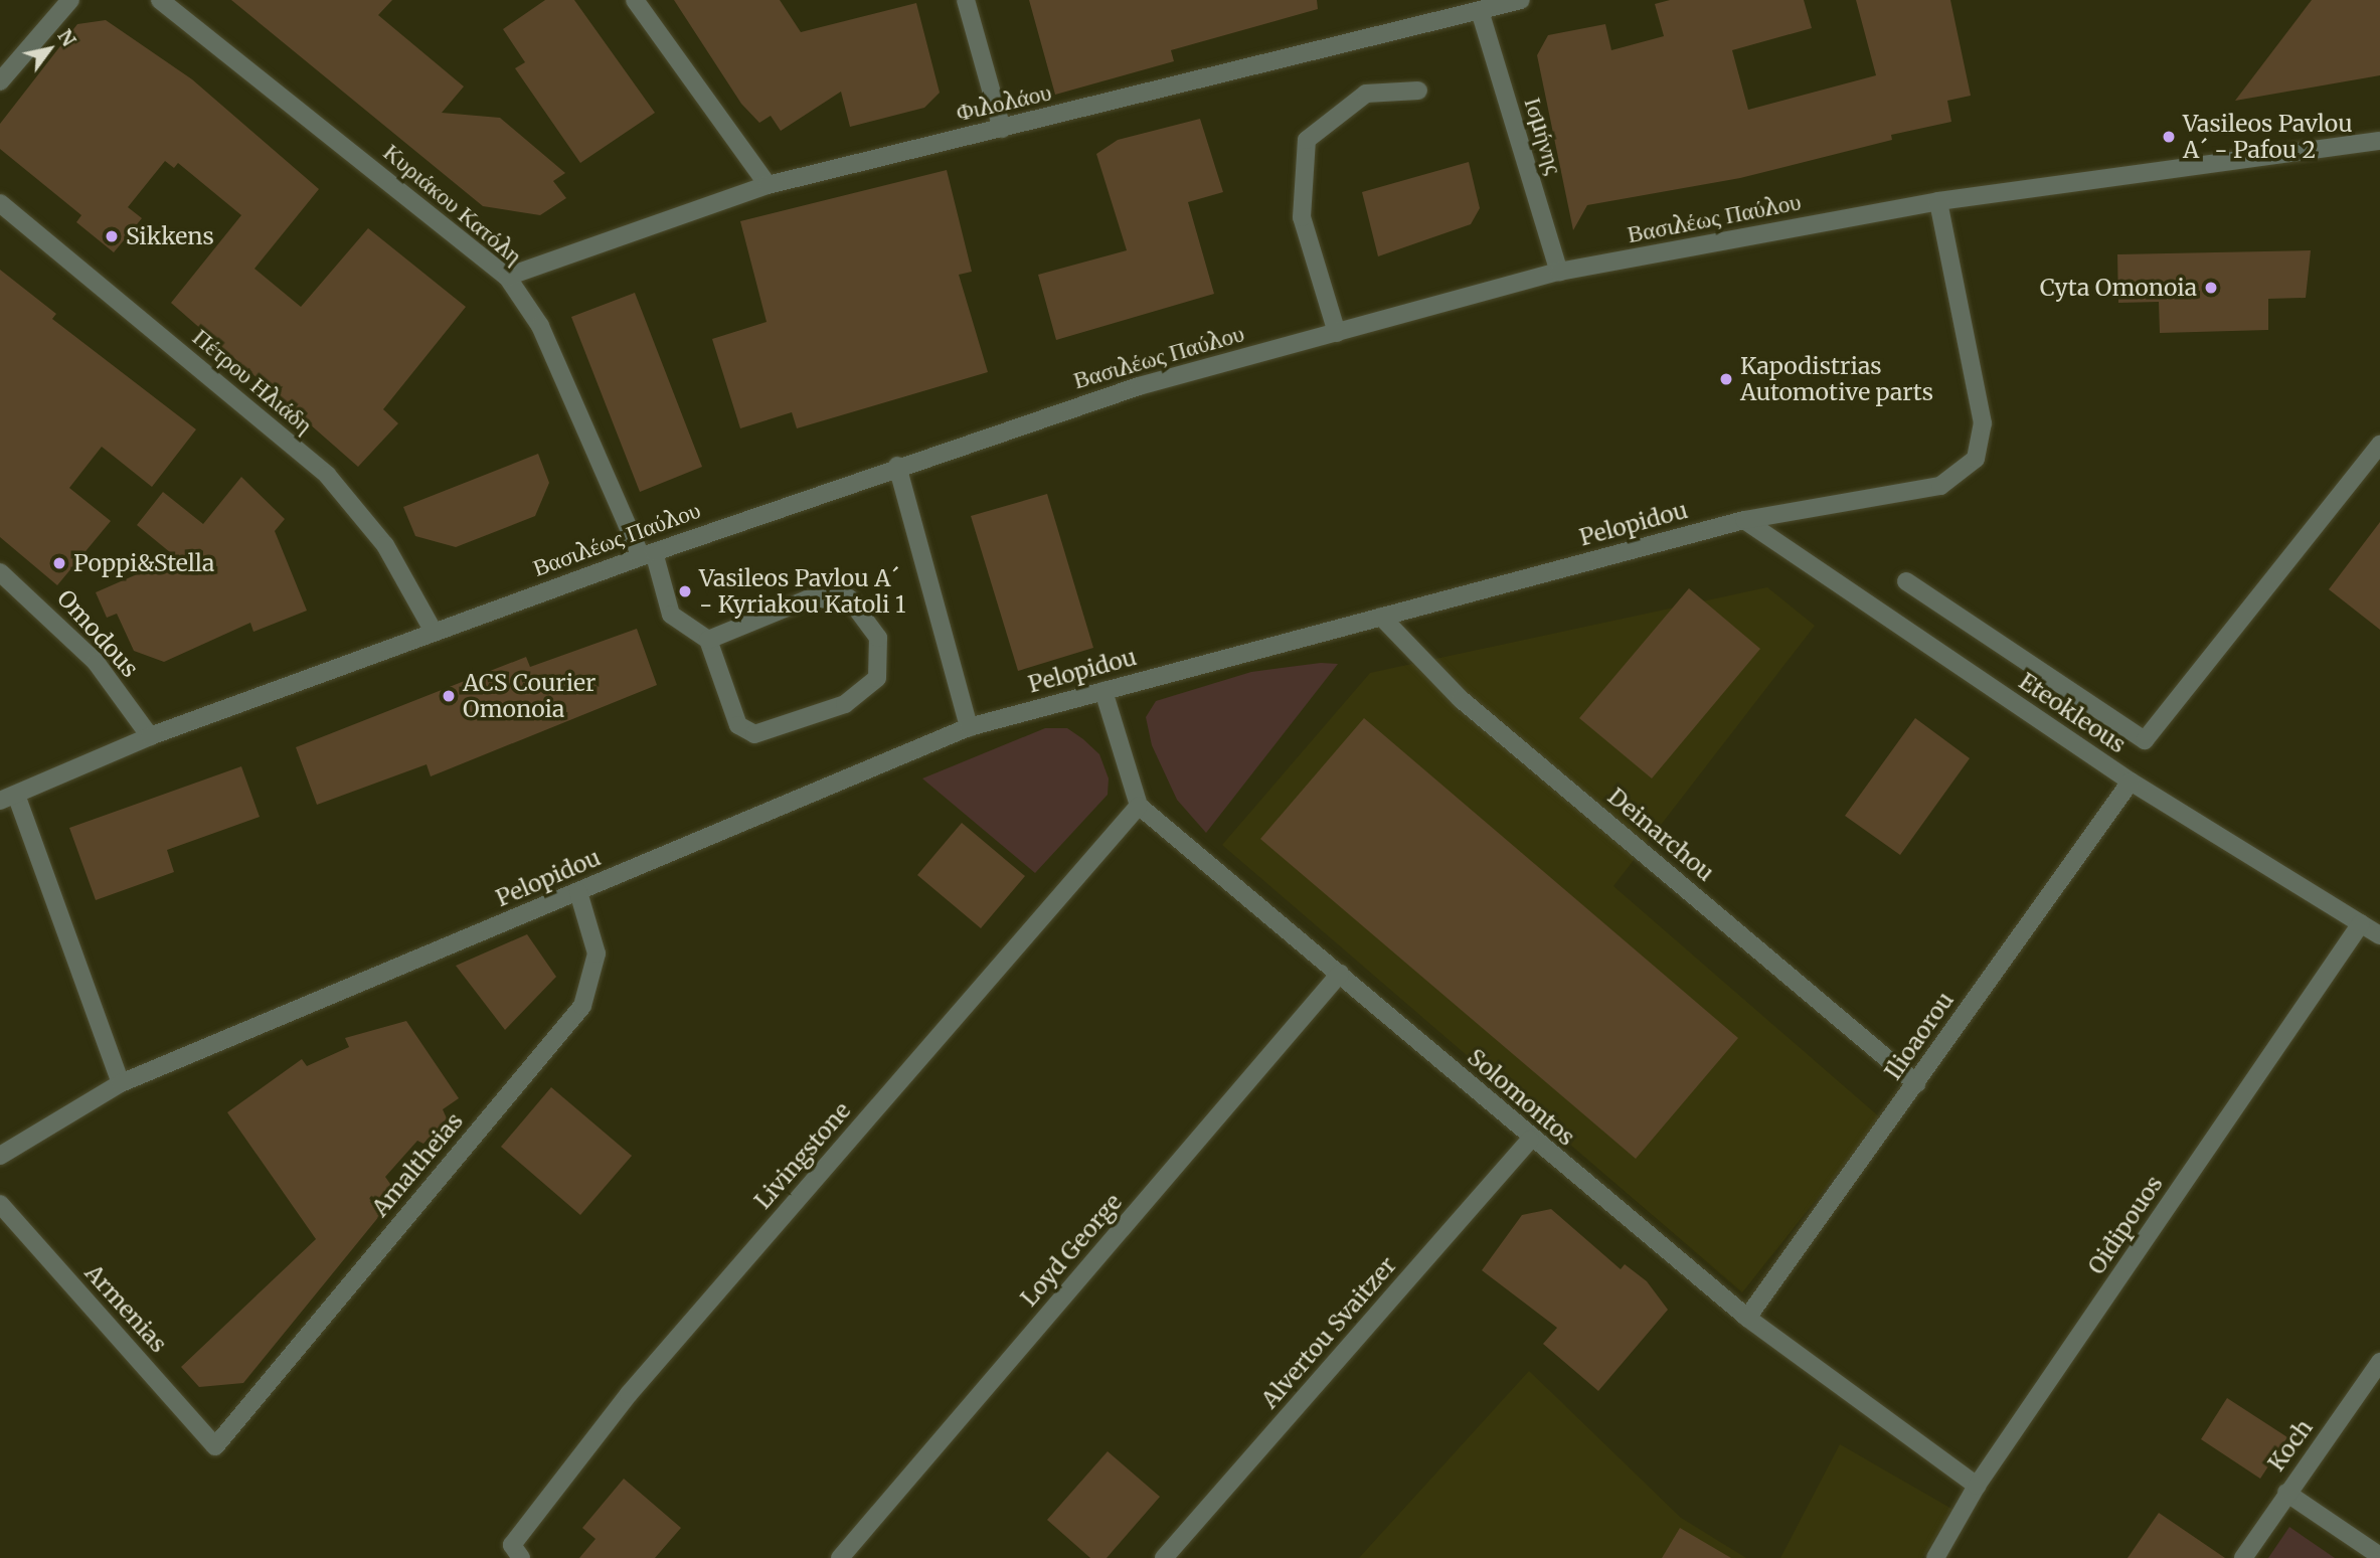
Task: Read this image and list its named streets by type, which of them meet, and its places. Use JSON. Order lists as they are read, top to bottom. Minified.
{"streets":{"street":["Φιλολάου","Ισμήνης","Κυριάκου Κατόλη","Βασιλέως Παύλου","Πέτρου Ηλιάδη","Pelopidou","Omodous","Eteokleous","Deinarchou","Ilioaorou","Solomontos","Livingstone","Amaltheias","Oidipouos","Loyd George","Armenias","Alvertou Svaitzer","Koch"]},"crossings":[["Φιλολάου","Ισμήνης"],["Φιλολάου","Κυριάκου Κατόλη"],["Ισμήνης","Βασιλέως Παύλου"],["Κυριάκου Κατόλη","Βασιλέως Παύλου"],["Βασιλέως Παύλου","Πέτρου Ηλιάδη"],["Βασιλέως Παύλου","Pelopidou"],["Βασιλέως Παύλου","Omodous"],["Pelopidou","Eteokleous"],["Pelopidou","Deinarchou"],["Pelopidou","Amaltheias"],["Eteokleous","Ilioaorou"],["Eteokleous","Oidipouos"],["Deinarchou","Ilioaorou"],["Ilioaorou","Solomontos"],["Solomontos","Livingstone"],["Solomontos","Oidipouos"],["Solomontos","Loyd George"],["Solomontos","Alvertou Svaitzer"],["Amaltheias","Armenias"]],"places":["Vasileos Pavlou A´ - Pafou 2","Sikkens","Cyta Omonoia","Kapodistrias Automotive parts","Poppi&Stella","Vasileos Pavlou A´ - Kyriakou Katoli 1","ACS Courier Omonoia"],"north":"top right"}
